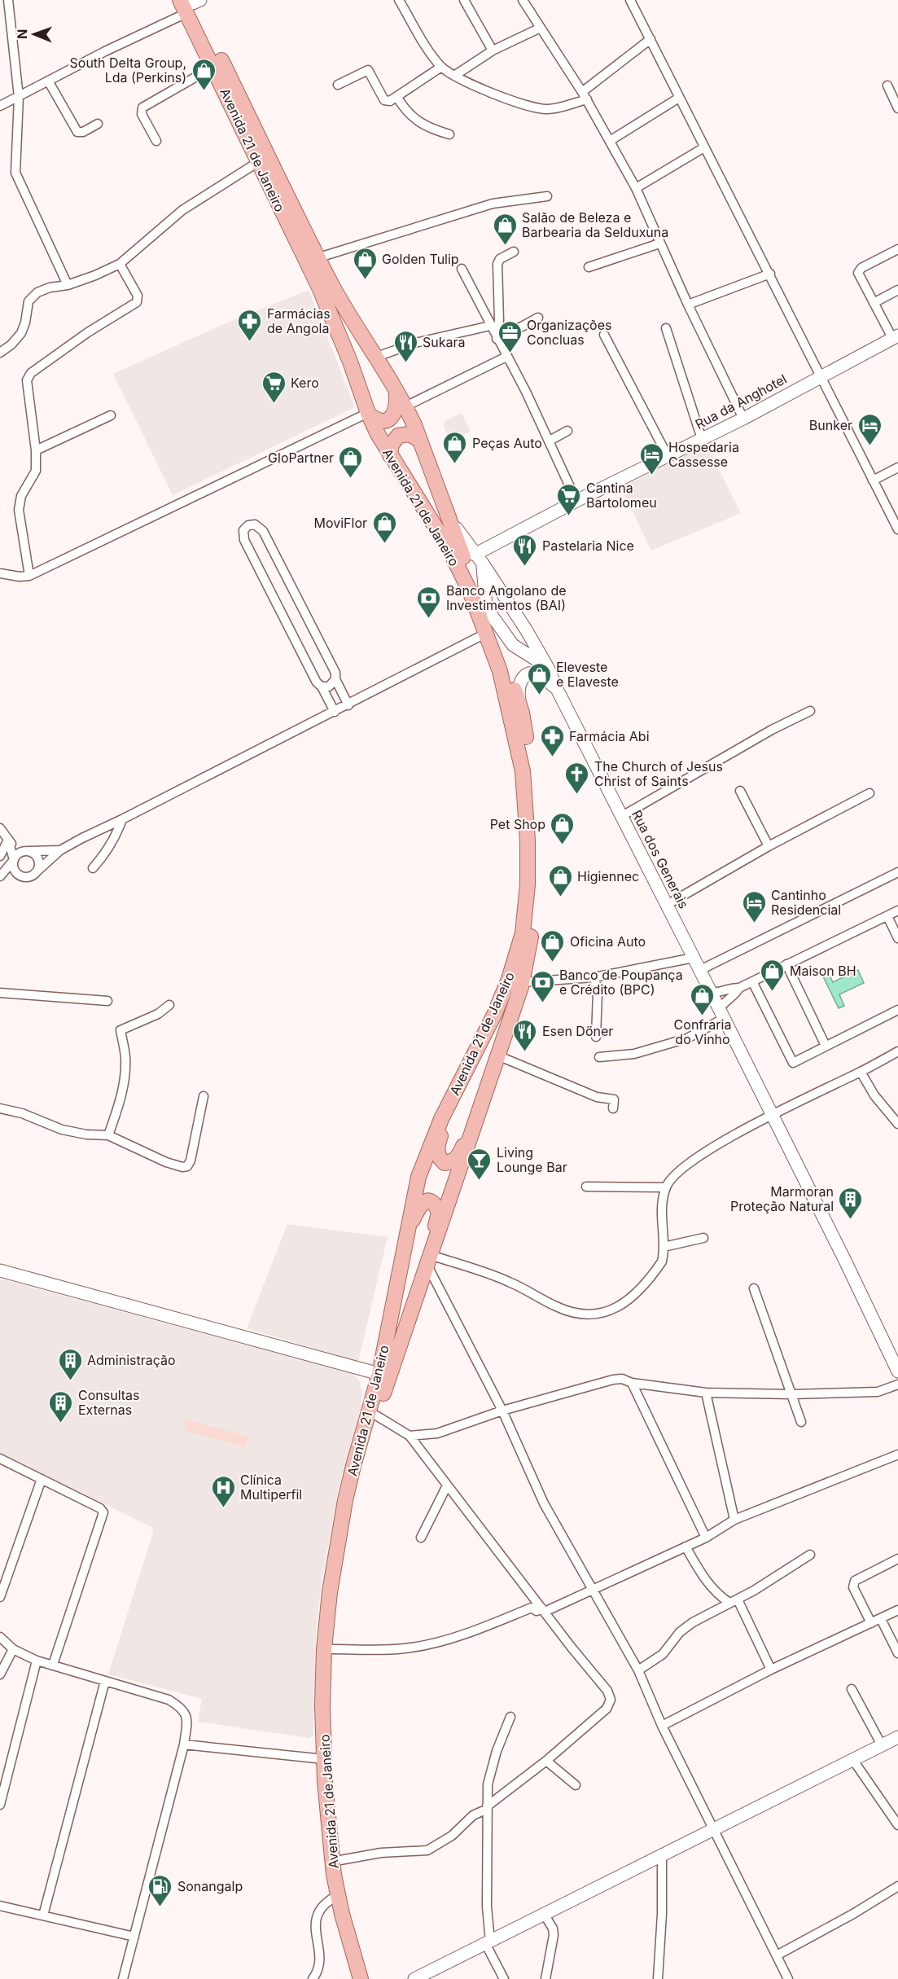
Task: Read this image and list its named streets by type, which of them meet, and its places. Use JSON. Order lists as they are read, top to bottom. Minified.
{"streets":{"main road":["Avenida 21 de Janeiro"],"street":["Rua da Anghotel","Rua dos Generais"]},"crossings":[["Avenida 21 de Janeiro","Rua dos Generais"],["Rua da Anghotel","Rua dos Generais"]],"places":{"shop":["South Delta Group, Lda (Perkins)","Salão de Beleza e Barbearia da Selduxuna","Golden Tulip","Peças Auto","GloPartner","MoviFlor","Eleveste e Elaveste","Pet Shop","Higiennec","Oficina Auto","Maison BH","Confraria do Vinho"],"pharmacy":["Farmácias de Angola","Farmácia Abi"],"office":["Organizações Concluas"],"restaurant":["Sukara","Pastelaria Nice","Esen Döner"],"supermarket":["Kero","Cantina Bartolomeu"],"hotel":["Bunker","Hospedaria Cassesse","Cantinho Residencial"],"bank":["Banco Angolano de Investimentos (BAI)","Banco de Poupança e Crédito (BPC)"],"church":["The Church of Jesus Christ of Saints"],"bar":["Living Lounge Bar"],"building":["Marmoran Proteção Natural","Administração","Consultas Externas"],"hospital":["Clínica Multiperfil"],"fuel station":["Sonangalp"]},"north":"left"}
